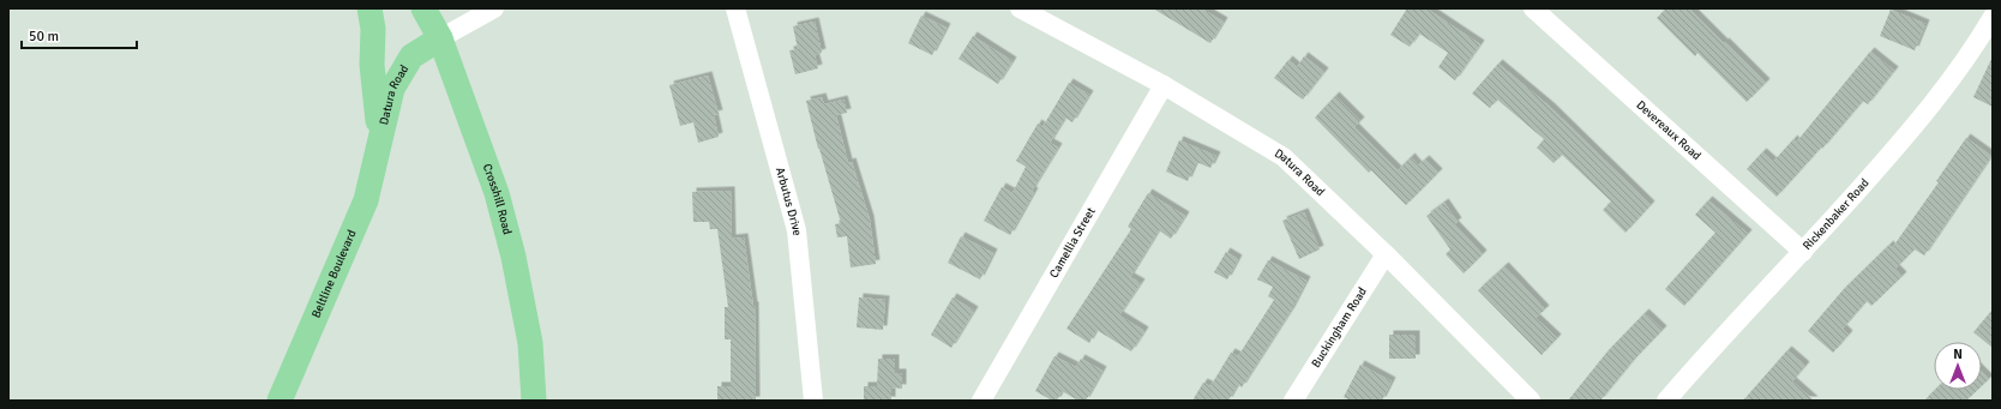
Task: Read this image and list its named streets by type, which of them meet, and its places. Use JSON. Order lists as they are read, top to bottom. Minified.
{"streets":{"main road":["Datura Road","Crosshill Road","Beltline Boulevard"],"street":["Devereaux Road","Arbutus Drive","Rickenbaker Road","Camellia Street","Buckingham Road"]},"crossings":[["Datura Road","Crosshill Road"],["Datura Road","Camellia Street"],["Datura Road","Beltline Boulevard"],["Datura Road","Buckingham Road"],["Devereaux Road","Rickenbaker Road"]],"scale_bar":"50 m","north":"top"}
